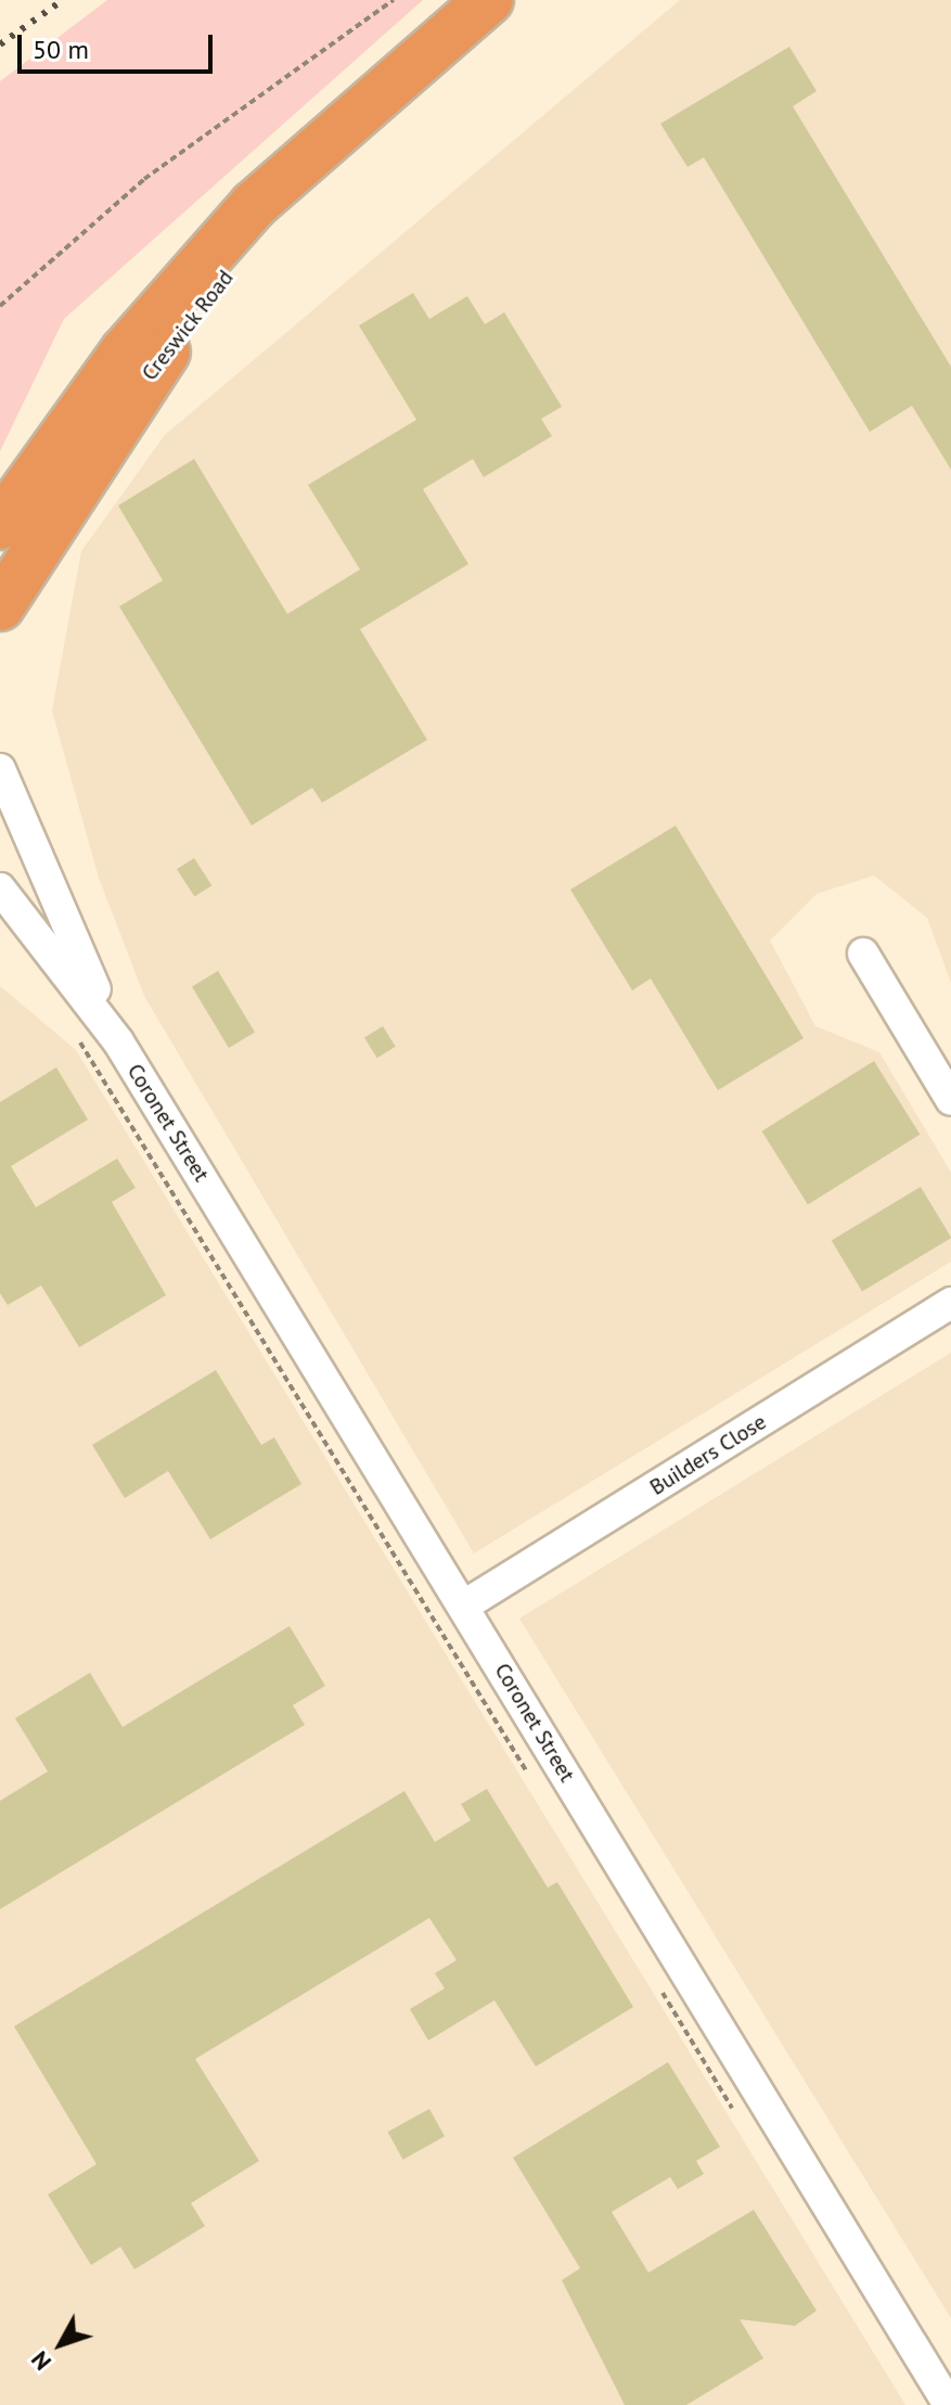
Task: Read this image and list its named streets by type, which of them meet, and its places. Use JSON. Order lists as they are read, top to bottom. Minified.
{"streets":{"highway":["Creswick Road"],"street":["Coronet Street","Builders Close"]},"crossings":[["Coronet Street","Builders Close"]],"scale_bar":"50 m","north":"bottom left"}
